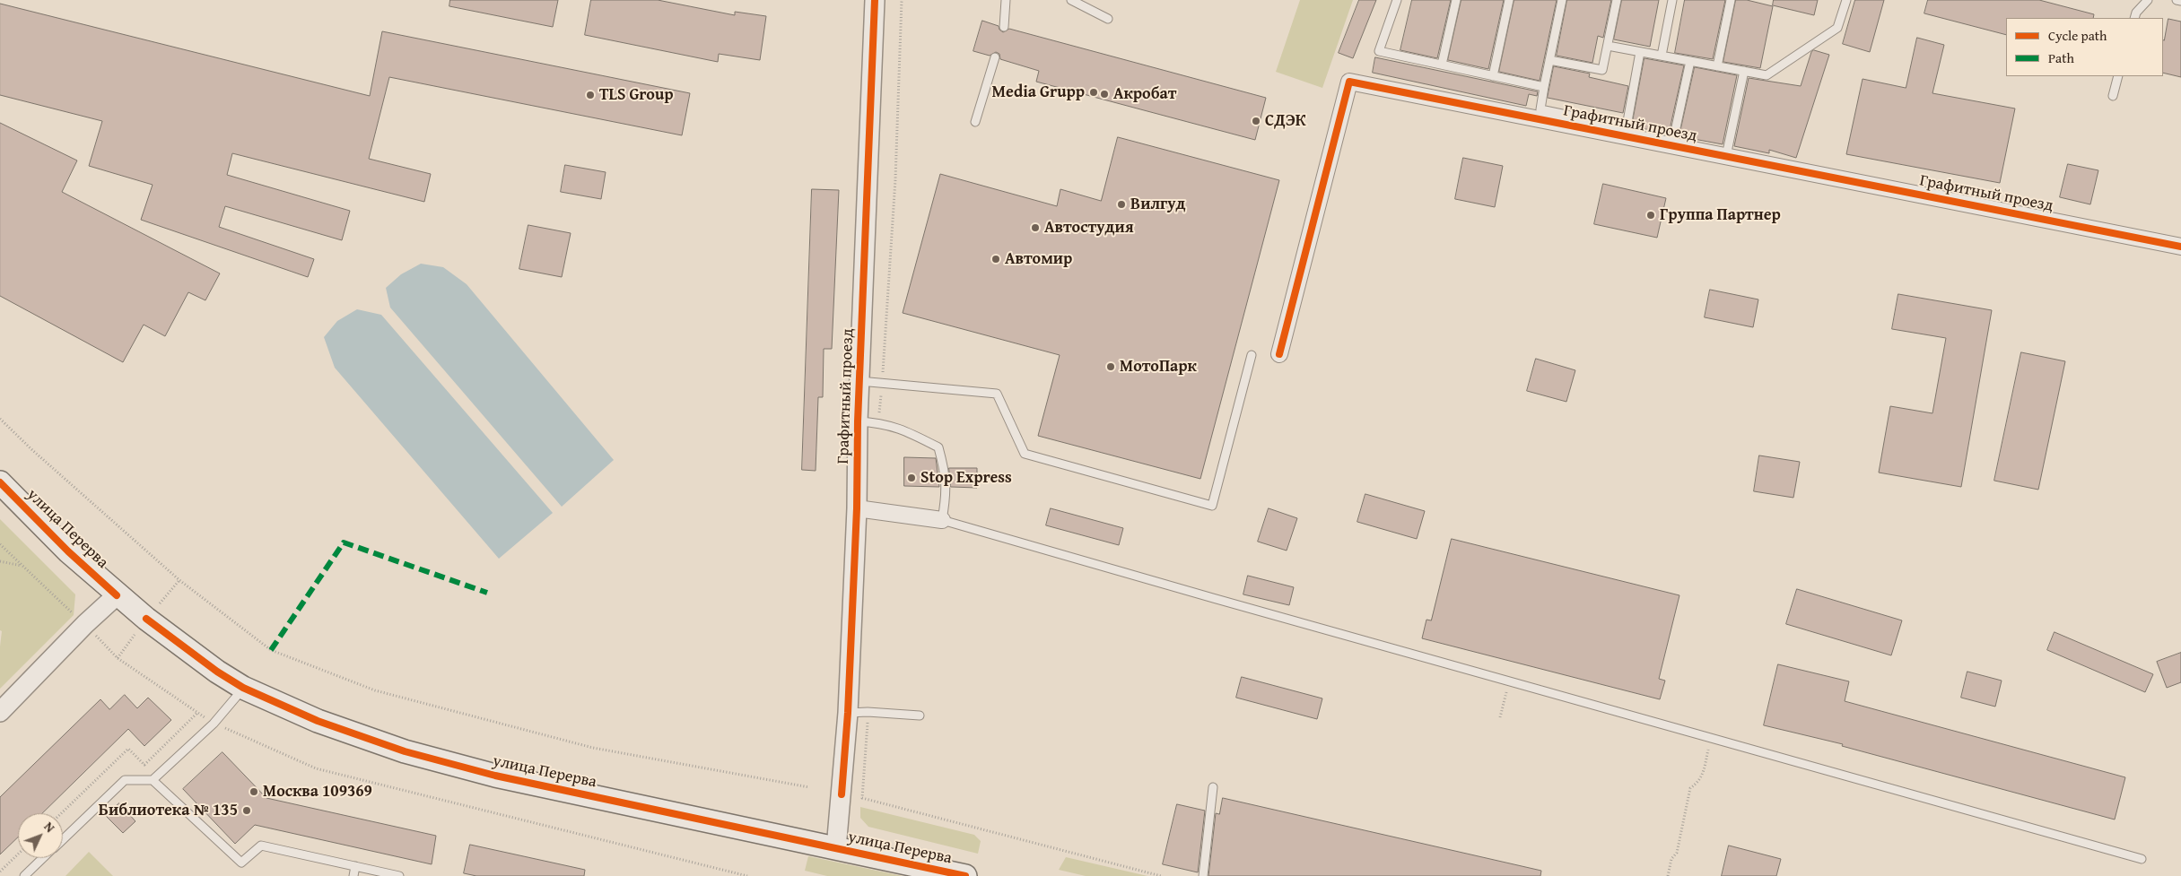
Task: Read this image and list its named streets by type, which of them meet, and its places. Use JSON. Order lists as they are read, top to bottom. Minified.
{"streets":{"main road":["улица Перерва"],"street":["Графитный проезд"]},"crossings":[["Графитный проезд","улица Перерва"]],"places":["Media Grupp","Акробат","TLS Group","СДЭК","Вилгуд","Группа Партнер","Автостудия","Автомир","МотоПарк","Stop Express","Москва 109369","Библиотека № 135"],"legend":["Cycle path","Path"],"north":"top right"}
